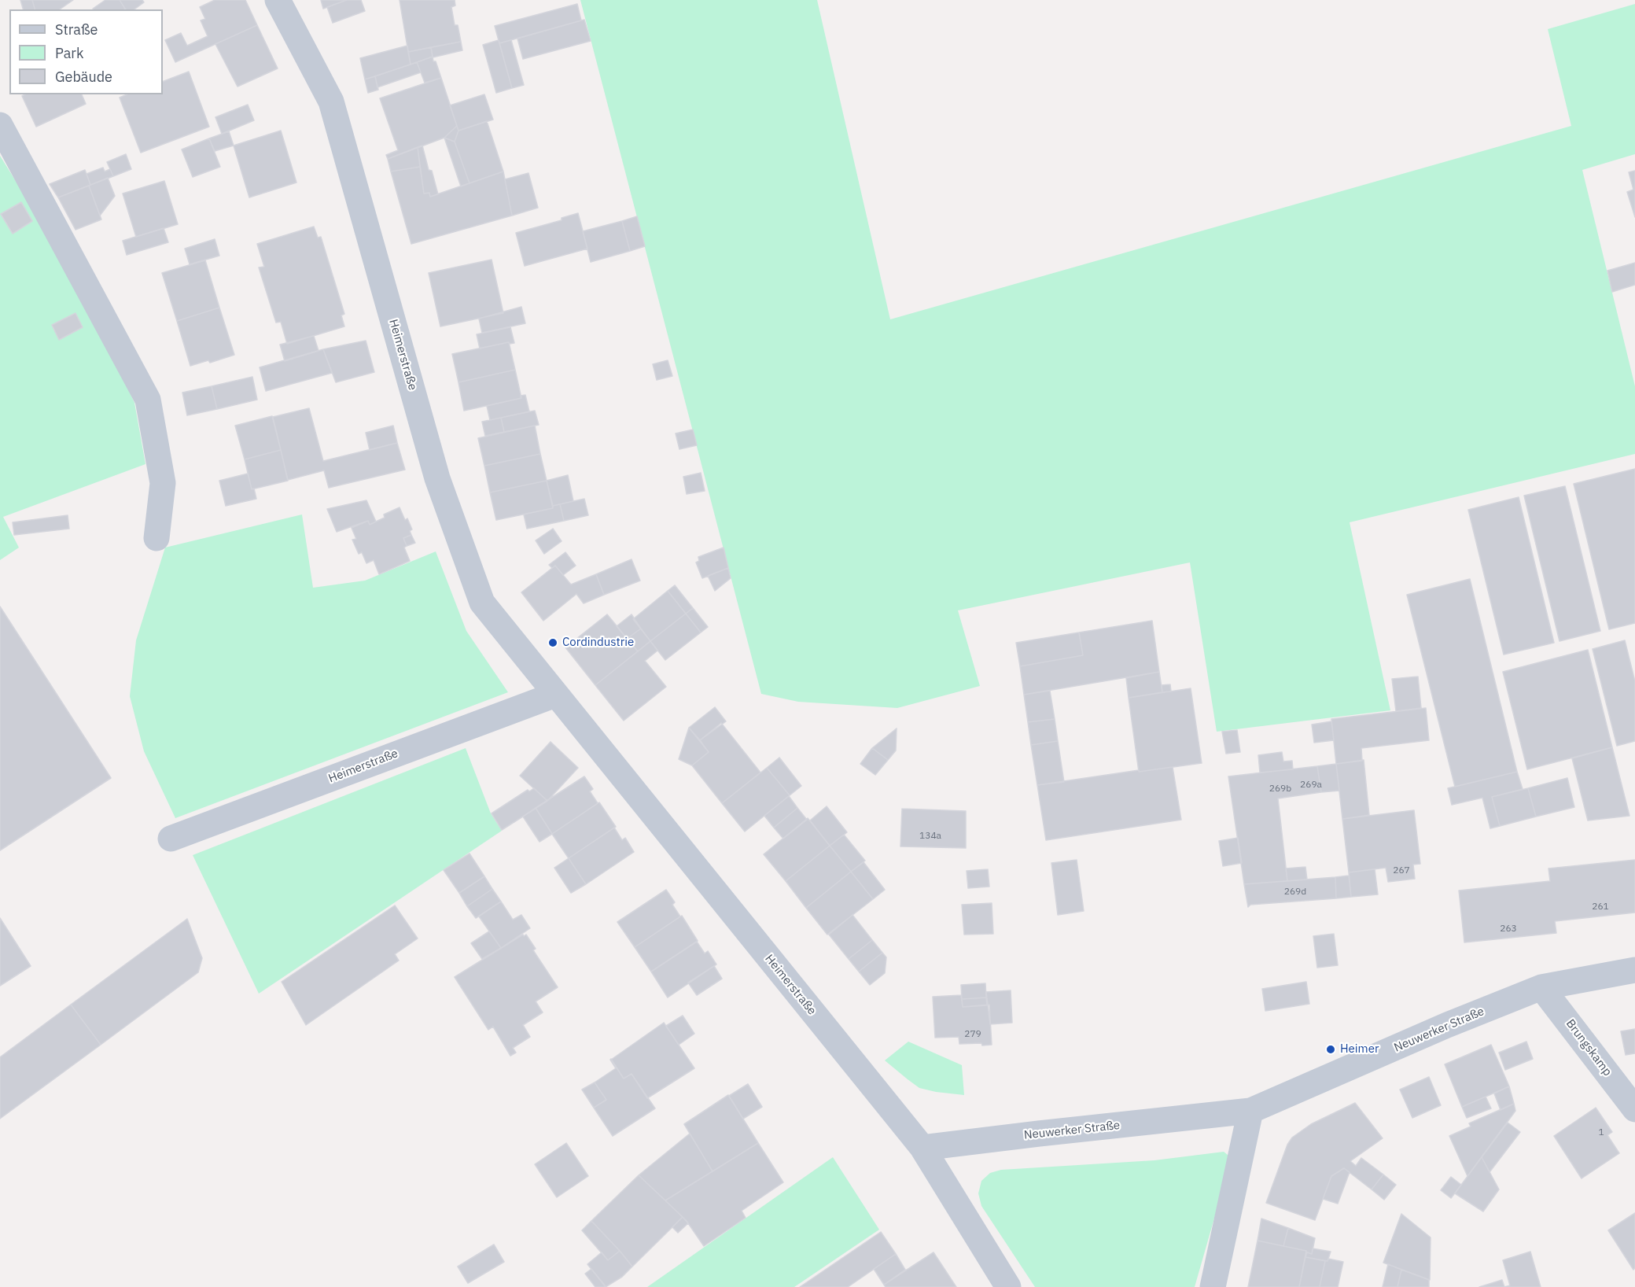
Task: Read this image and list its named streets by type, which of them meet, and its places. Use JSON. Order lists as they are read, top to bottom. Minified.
{"streets":{"street":["Heimerstraße","Neuwerker Straße","Brungskamp"]},"crossings":[["Heimerstraße","Neuwerker Straße"],["Neuwerker Straße","Brungskamp"]],"places":["Cordindustrie","Heimer"],"house_numbers":["269a","269b","134a","267","269d","261","263","279","1"],"legend":["Straße","Park","Gebäude"]}
